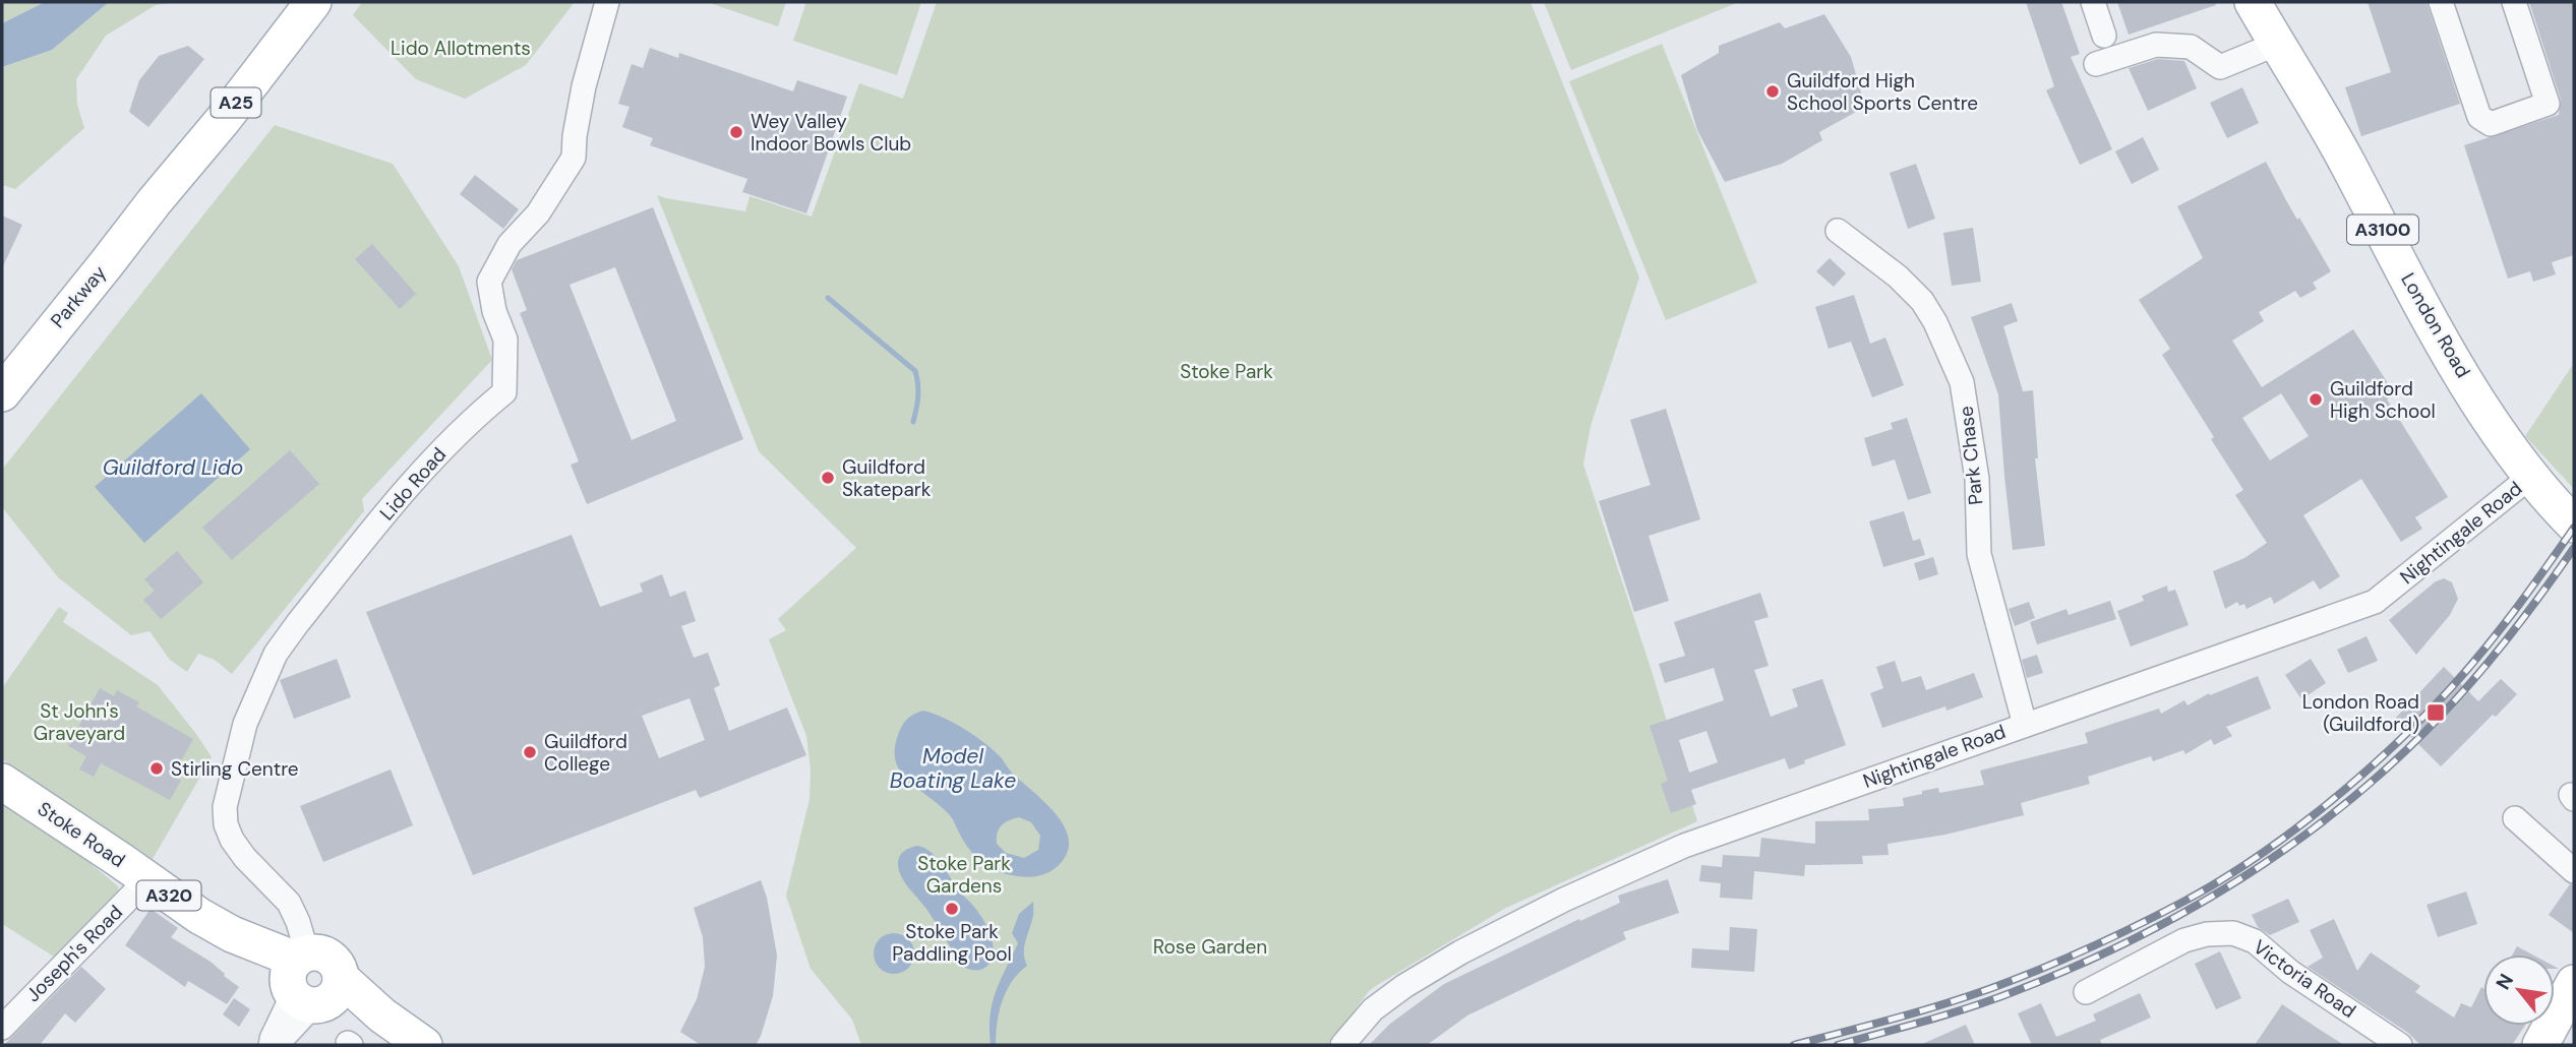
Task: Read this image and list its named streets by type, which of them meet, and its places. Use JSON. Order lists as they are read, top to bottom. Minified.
{"streets":{"main road":["A25","A3100","Parkway","London Road","Stoke Road","A320"],"street":["Park Chase","Lido Road","Nightingale Road","Joseph's Road","Victoria Road"]},"crossings":[["London Road","Nightingale Road"],["Park Chase","Nightingale Road"],["Lido Road","Stoke Road"],["Stoke Road","Joseph's Road"]],"water":["Guildford Lido","Model Boating Lake"],"parks":["Lido Allotments","Stoke Park","St John's Graveyard","Stoke Park Gardens","Rose Garden"],"places":{"other":["Guildford High School Sports Centre","Wey Valley Indoor Bowls Club","Guildford High School","Guildford Skatepark","Guildford College","Stirling Centre","Stoke Park Paddling Pool"],"transit":["London Road (Guildford)"]},"north":"top left"}
